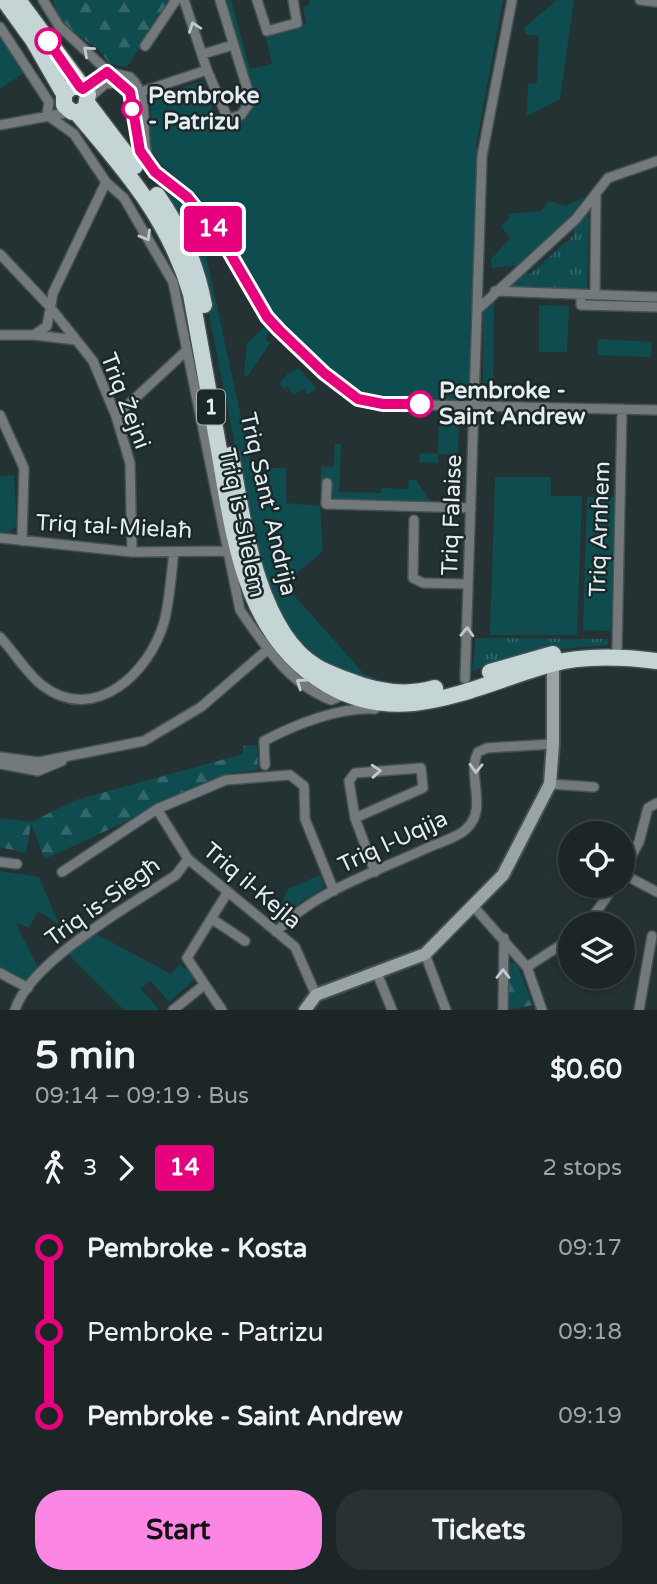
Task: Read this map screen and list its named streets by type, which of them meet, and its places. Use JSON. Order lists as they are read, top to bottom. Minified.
{"streets":{"highway":["1","Triq Sant' Andrija"],"street":["Triq Żejni","Triq Falaise","Triq is-Slielem","Triq tal-Mielaħ","Triq Arnhem","Triq l-Uqija","Triq il-Kejla","Triq is-Siegħ"]},"crossings":[["Triq Żejni","Triq tal-Mielaħ"],["Triq Sant' Andrija","Triq Falaise"],["Triq Sant' Andrija","Triq is-Slielem"],["Triq Sant' Andrija","Triq Arnhem"],["Triq is-Slielem","Triq tal-Mielaħ"],["Triq l-Uqija","Triq il-Kejla"],["Triq il-Kejla","Triq is-Siegħ"]],"one_way":["Triq l-Uqija"],"places":["Pembroke - Patrizu","Pembroke - Saint Andrew"],"lines":["bus line 14"],"page":{"on_map":"14","heading":["5 min","09:14 – 09:19 · Bus","$0.60"],"legs":["3","14","2 stops"],"list":[{"name":"Pembroke - Kosta","value":"09:17"},{"name":"Pembroke - Patrizu","value":"09:18"},{"name":"Pembroke - Saint Andrew","value":"09:19"}],"buttons":["Start","Tickets"]}}
